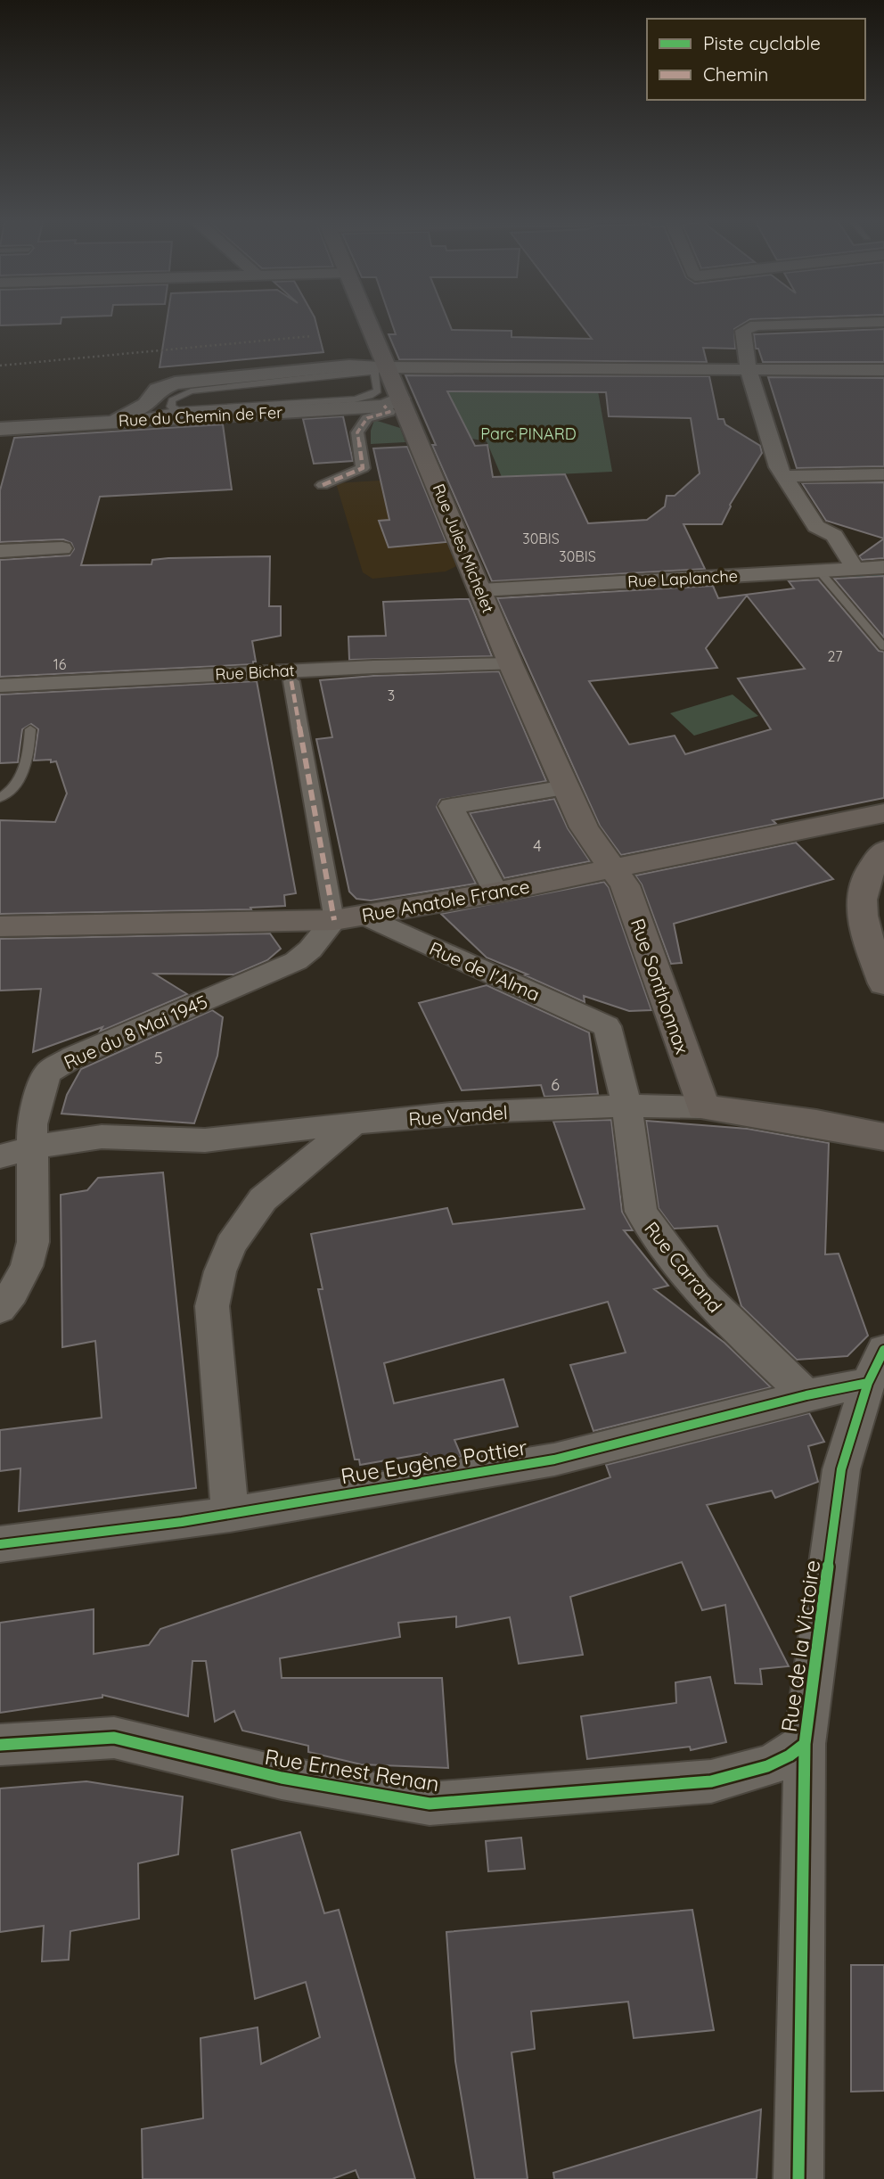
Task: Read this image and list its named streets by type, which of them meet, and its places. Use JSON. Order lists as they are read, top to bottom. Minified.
{"streets":{"main road":["Rue Jules Michelet","Rue Anatole France","Rue Sonthonnax","Rue Vandel"],"street":["Rue du Chemin de Fer","Rue Laplanche","Rue Bichat","Rue de l'Alma","Rue du 8 Mai 1945","Rue Carrand","Rue Eugène Pottier","Rue de la Victoire","Rue Ernest Renan"]},"crossings":[["Rue du Chemin de Fer","Rue Jules Michelet"],["Rue Jules Michelet","Rue Laplanche"],["Rue Jules Michelet","Rue Bichat"],["Rue Jules Michelet","Rue Anatole France"],["Rue Jules Michelet","Rue Sonthonnax"],["Rue Anatole France","Rue de l'Alma"],["Rue Anatole France","Rue Sonthonnax"],["Rue Anatole France","Rue du 8 Mai 1945"],["Rue de l'Alma","Rue du 8 Mai 1945"],["Rue de l'Alma","Rue Carrand"],["Rue Sonthonnax","Rue Vandel"],["Rue du 8 Mai 1945","Rue Vandel"],["Rue Vandel","Rue Carrand"],["Rue Carrand","Rue Eugène Pottier"],["Rue Eugène Pottier","Rue de la Victoire"],["Rue de la Victoire","Rue Ernest Renan"]],"parks":["Parc PINARD"],"house_numbers":["30BIS","30BIS","27","16","3","4","5","6"],"legend":["Piste cyclable","Chemin"]}
